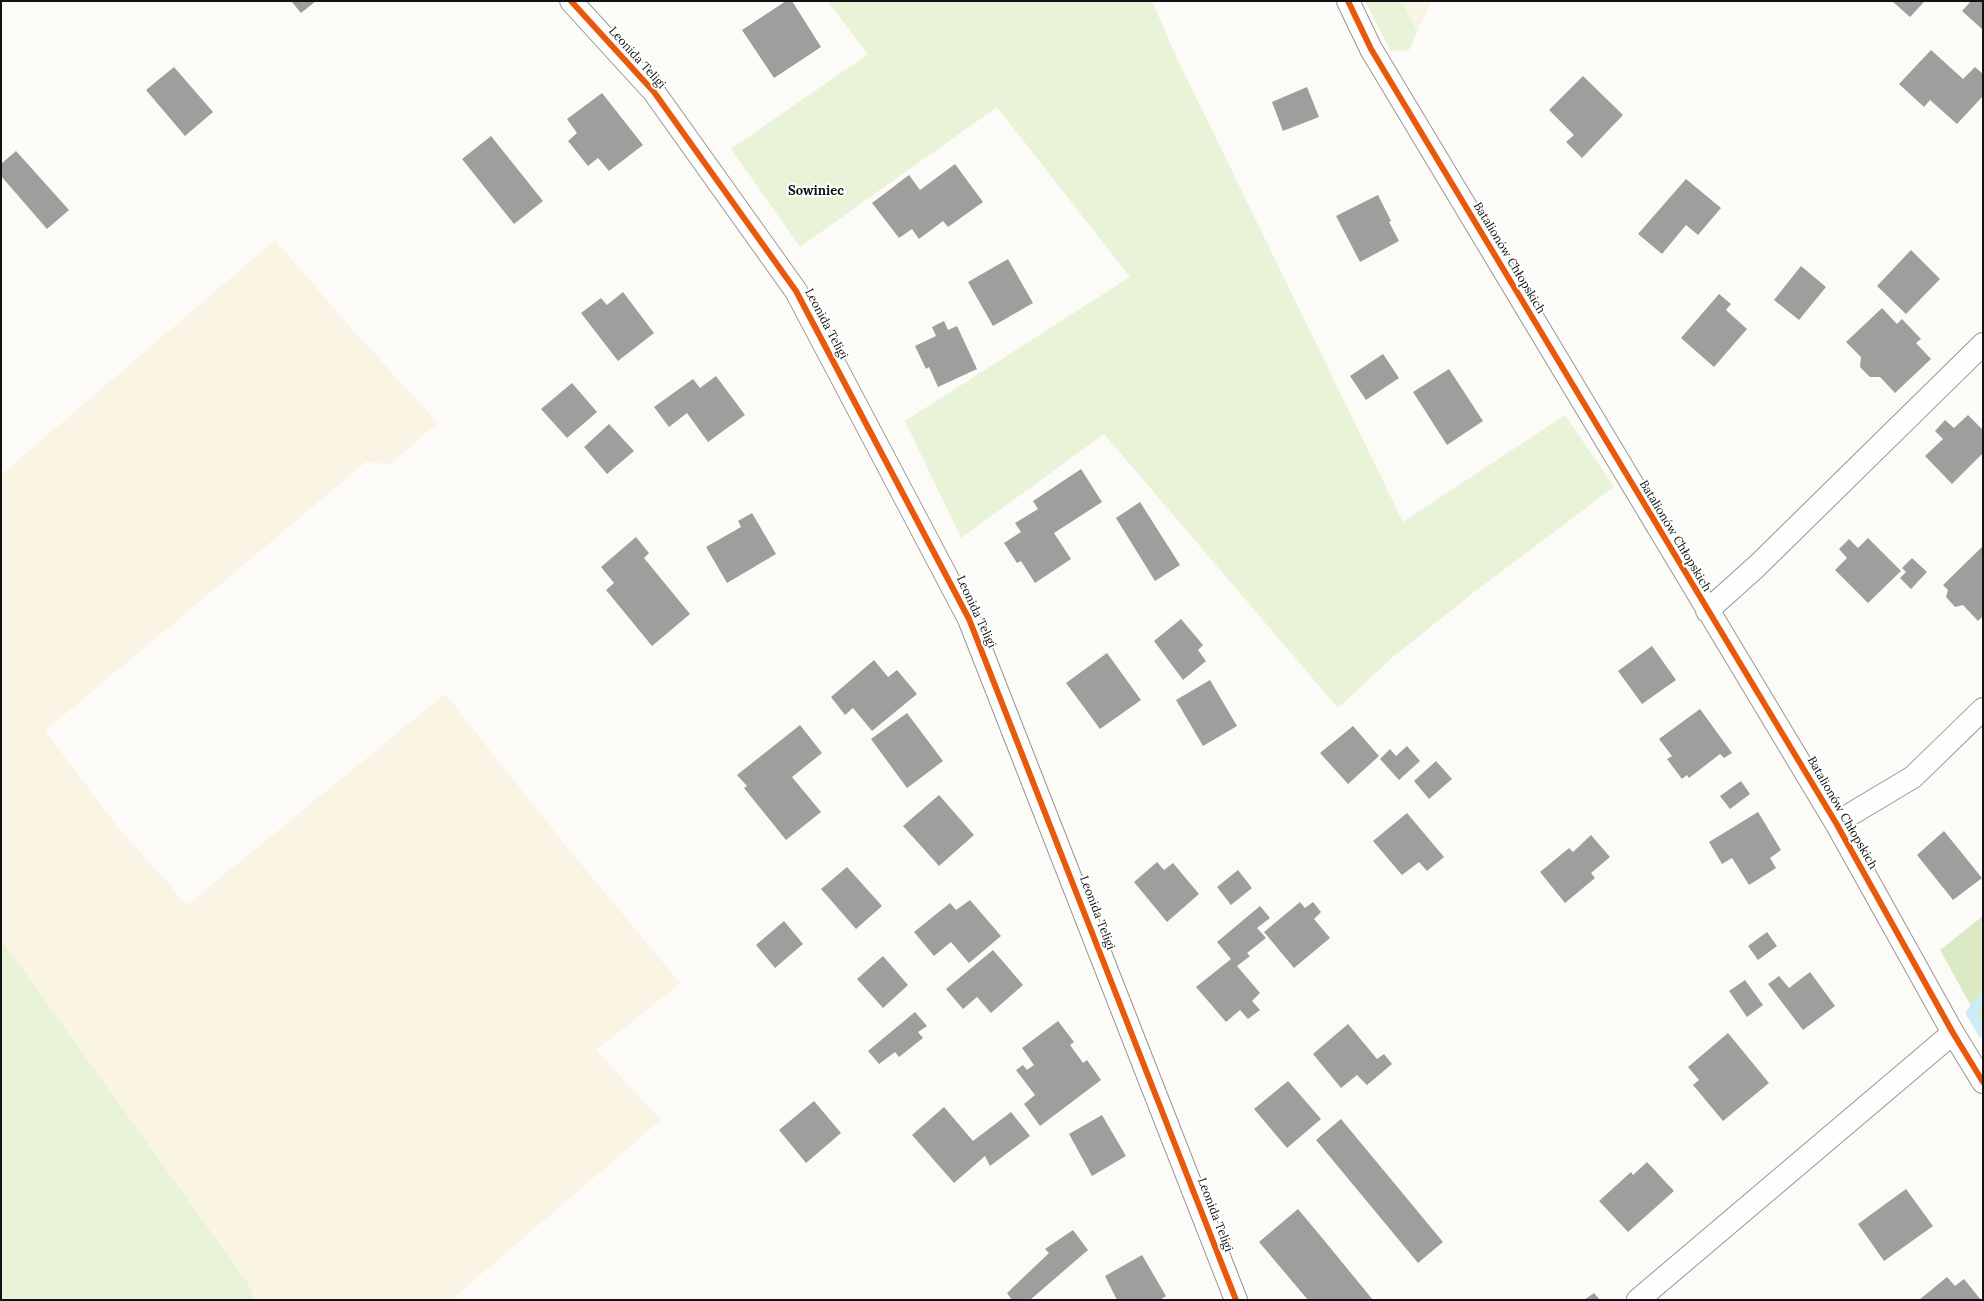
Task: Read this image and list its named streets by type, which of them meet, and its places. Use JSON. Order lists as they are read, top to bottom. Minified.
{"streets":{"street":["Leonida Teligi","Batalionów Chłopskich"]},"districts":["Sowiniec"]}
